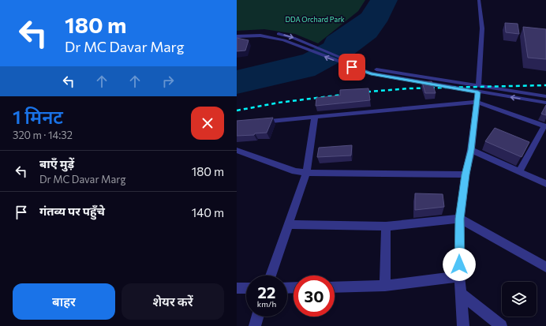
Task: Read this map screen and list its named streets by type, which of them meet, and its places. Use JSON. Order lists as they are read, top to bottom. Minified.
{"parks":["DDA Orchard Park"],"page":{"turn":["180 m","Dr MC Davar Marg"],"heading":["1 मिनट","320 m · 14:32"],"list":[{"name":"बाएँ मुड़ें","note":"Dr MC Davar Marg","value":"180 m"},{"name":"गंतव्य पर पहुँचे","value":"140 m"}],"speed":"22 km/h","limit":"30","buttons":["बाहर","शेयर करें"]}}
